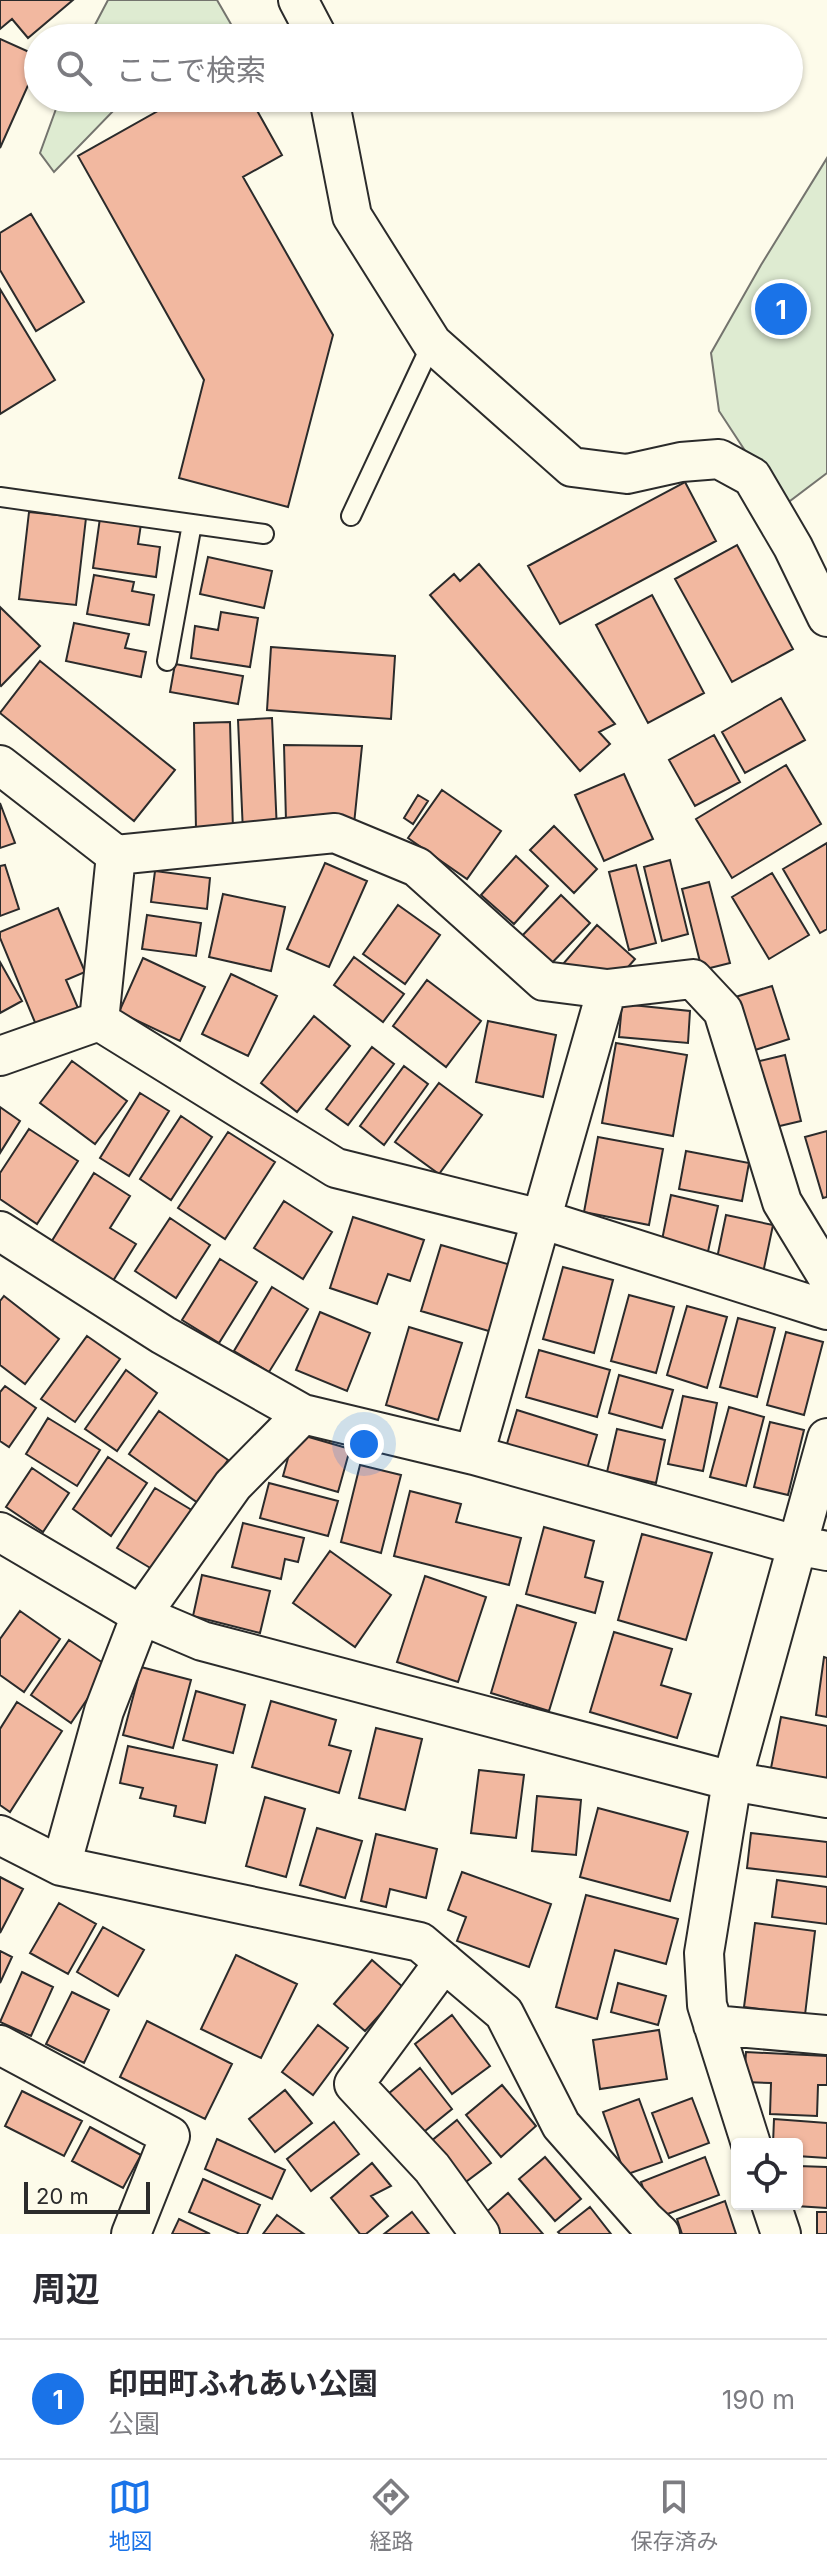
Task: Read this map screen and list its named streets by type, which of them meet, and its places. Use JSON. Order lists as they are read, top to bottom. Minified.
{"scale_bar":"20 m","page":{"search":"ここで検索","pins":"1","scale":"20 m","heading":"周辺","list":[{"mark":"1","name":"印田町ふれあい公園","note":"公園","value":"190 m"}],"nav":["地図","経路","保存済み"]}}
